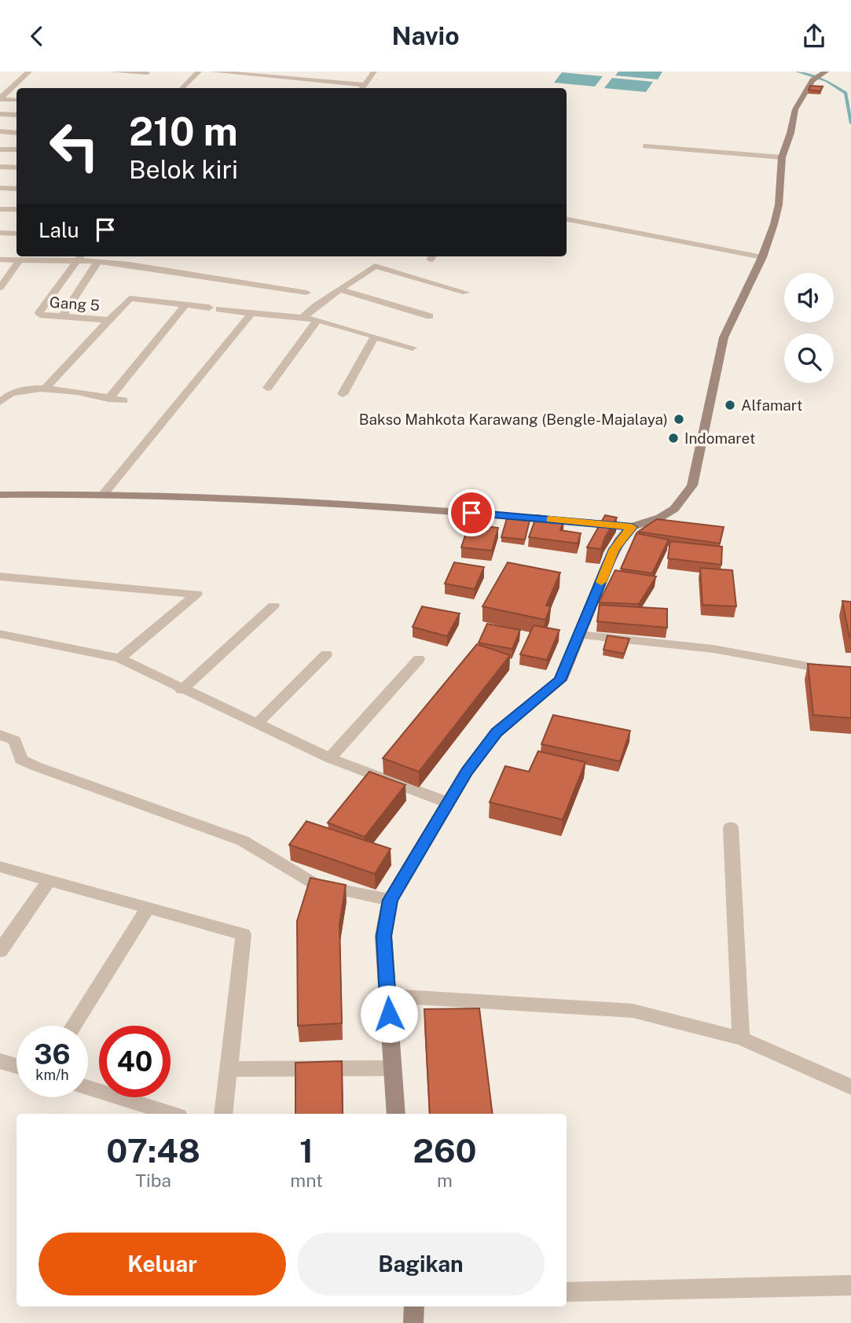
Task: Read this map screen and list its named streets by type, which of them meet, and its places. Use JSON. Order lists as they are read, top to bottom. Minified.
{"streets":{"street":["Gang 5"]},"places":["Alfamart","Bakso Mahkota Karawang (Bengle-Majalaya)","Indomaret"],"page":{"header":"Navio","turn":["210 m","Belok kiri"],"then":"Lalu","speed":"36 km/h","limit":"40","eta":["07:48","Tiba","1","mnt","260","m"],"buttons":["Keluar","Bagikan"]}}
